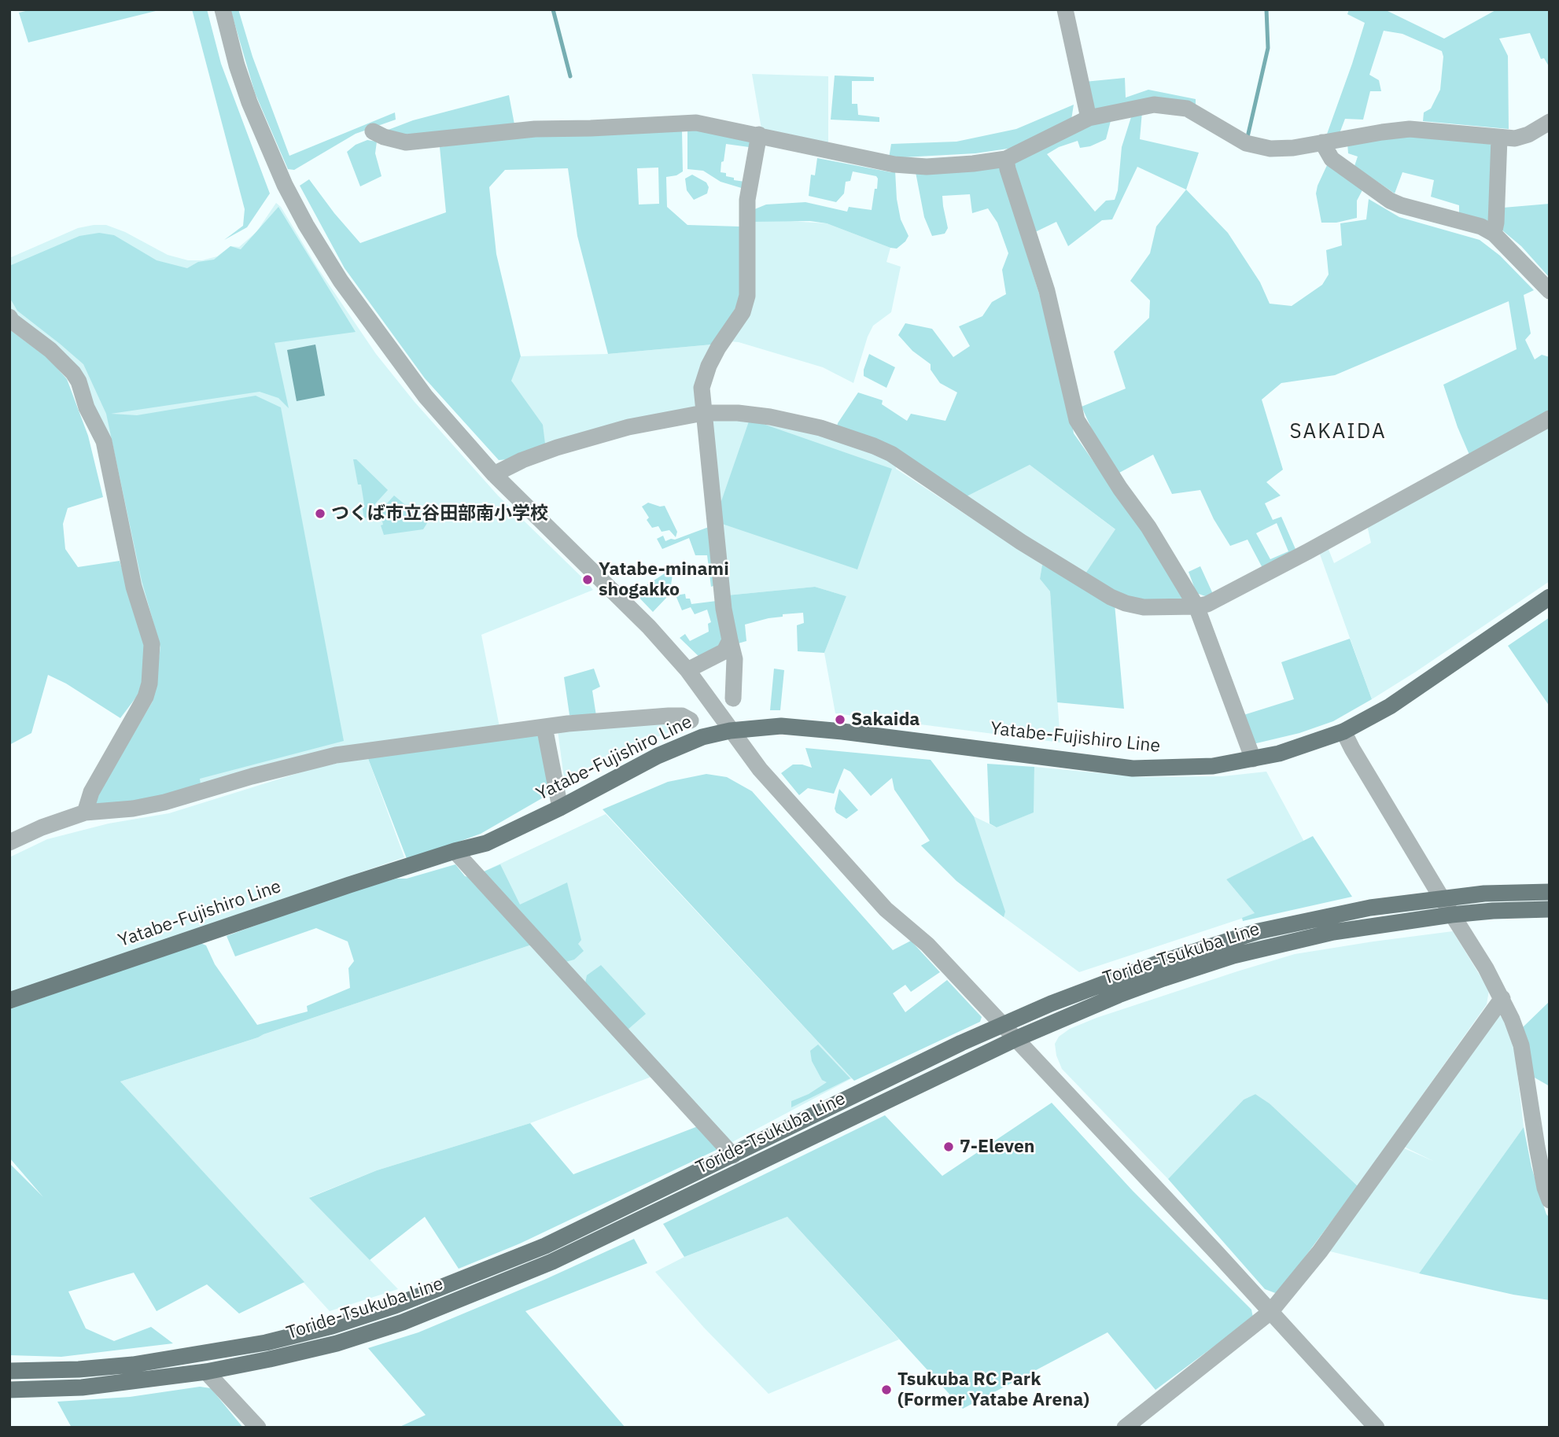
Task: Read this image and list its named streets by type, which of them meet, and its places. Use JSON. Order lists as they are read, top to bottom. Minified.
{"streets":{"main road":["Yatabe-Fujishiro Line","Toride-Tsukuba Line"]},"districts":["SAKAIDA"],"places":["つくば市立谷田部南小学校","Yatabe-minami shogakko","Sakaida","7-Eleven","Tsukuba RC Park (Former Yatabe Arena)"]}
